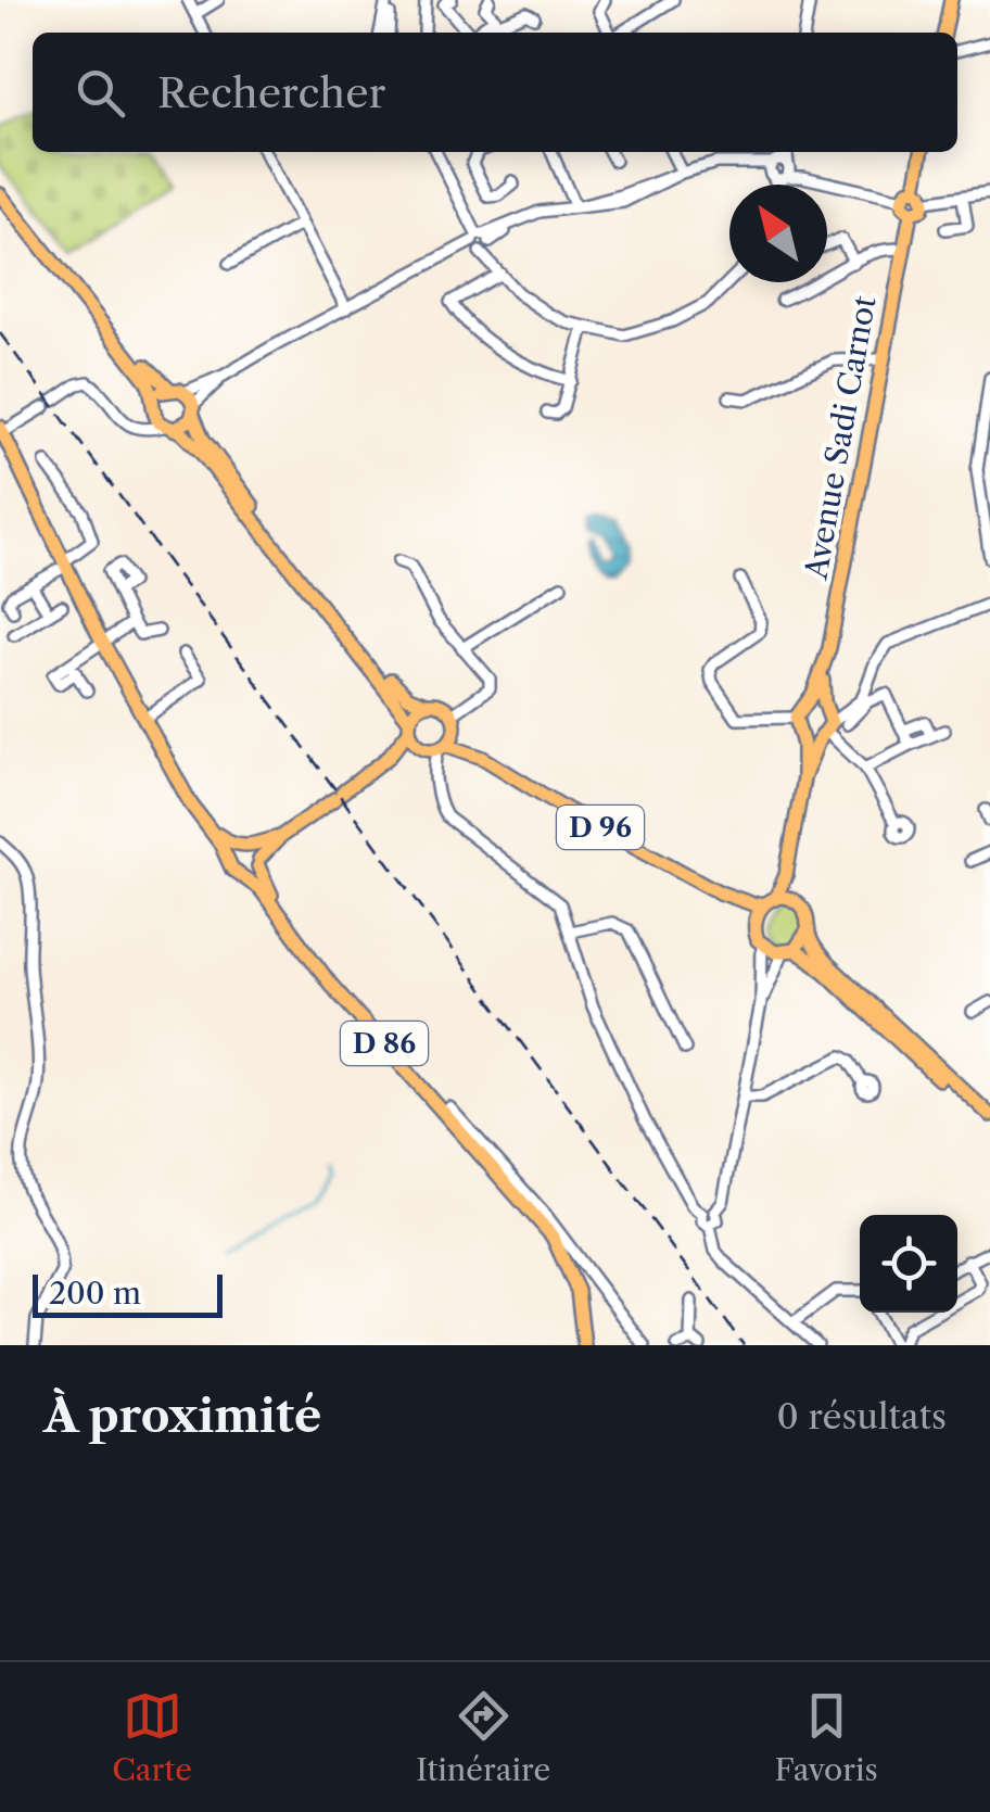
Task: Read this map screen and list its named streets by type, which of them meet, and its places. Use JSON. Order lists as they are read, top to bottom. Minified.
{"streets":{"main road":["Avenue Sadi Carnot","D 96","D 86"]},"crossings":[["Avenue Sadi Carnot","D 96"]],"scale_bar":"200 m","north":"top left","page":{"search":"Rechercher","scale":"200 m","heading":["À proximité","0 résultats"],"nav":["Carte","Itinéraire","Favoris"]}}
